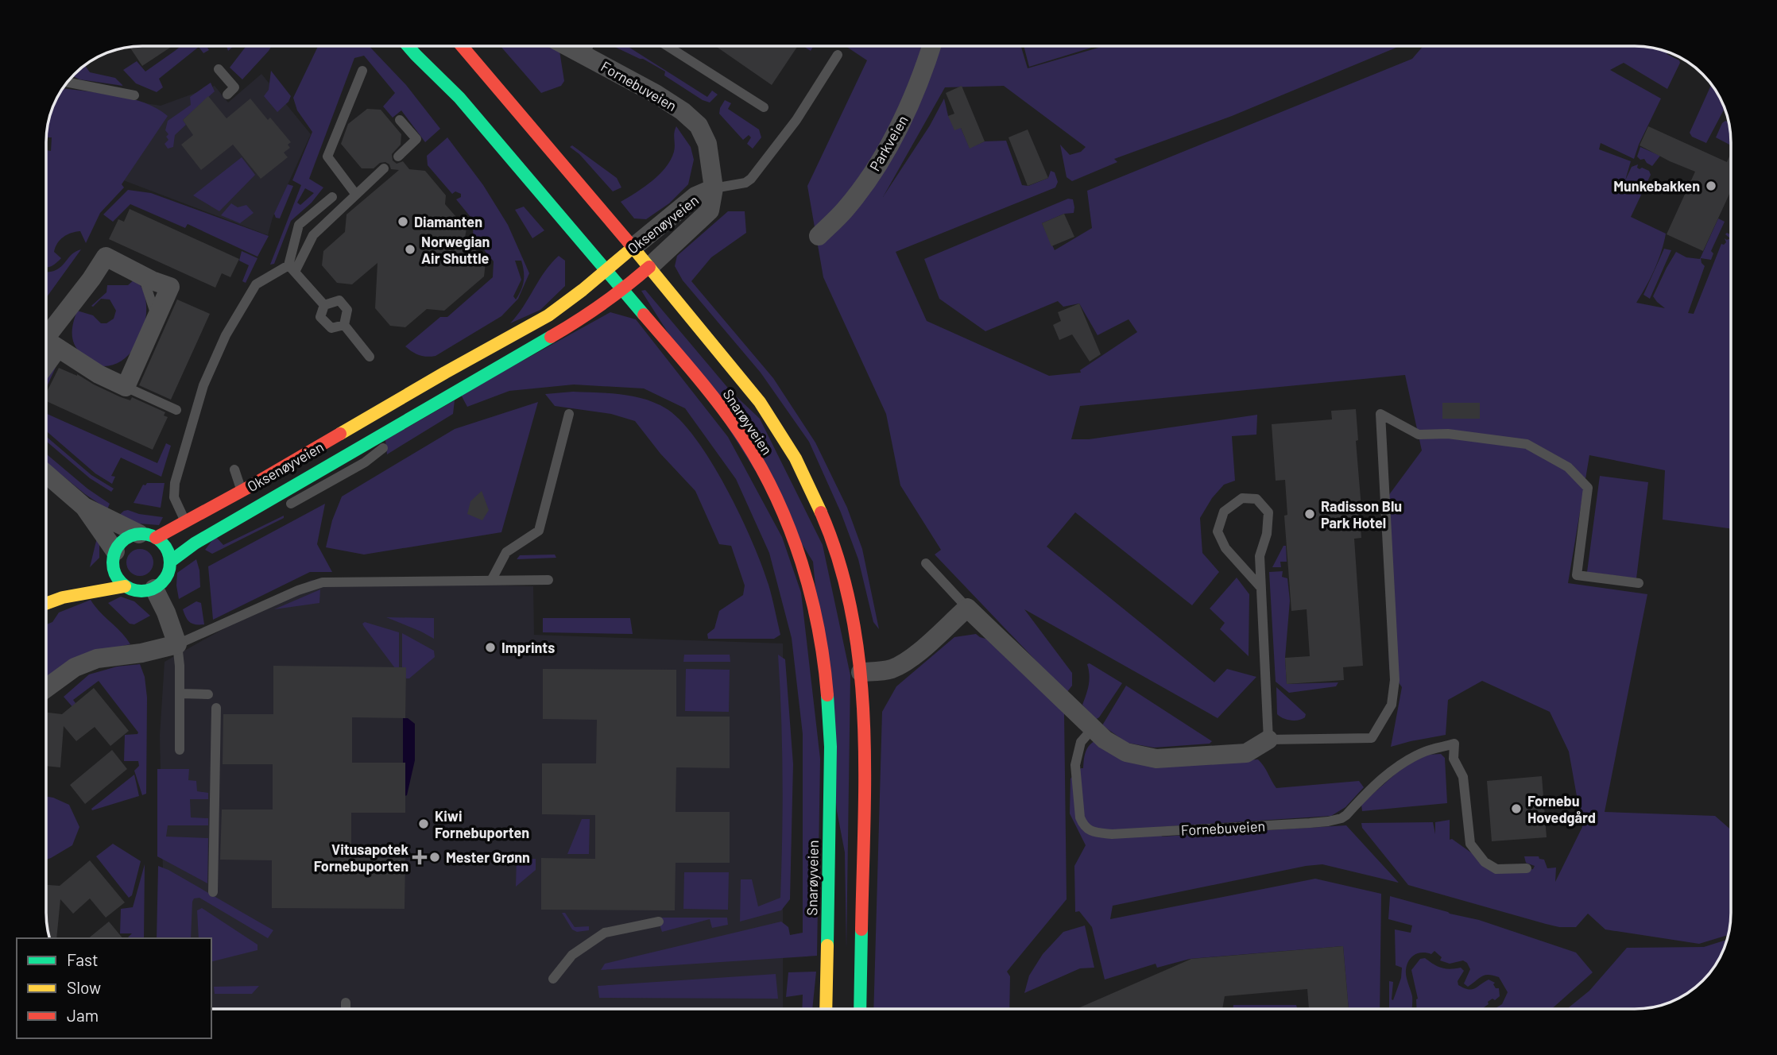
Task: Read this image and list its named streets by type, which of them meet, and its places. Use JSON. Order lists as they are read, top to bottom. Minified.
{"streets":{"main road":["Oksenøyveien","Snarøyveien"],"street":["Fornebuveien","Parkveien"]},"crossings":[["Fornebuveien","Oksenøyveien"],["Oksenøyveien","Snarøyveien"]],"places":{"other":["Munkebakken","Diamanten","Norwegian Air Shuttle","Radisson Blu Park Hotel","Imprints","Fornebu Hovedgård","Kiwi Fornebuporten","Mester Grønn"],"health":["Vitusapotek Fornebuporten"]},"legend":["Fast","Slow","Jam"]}
